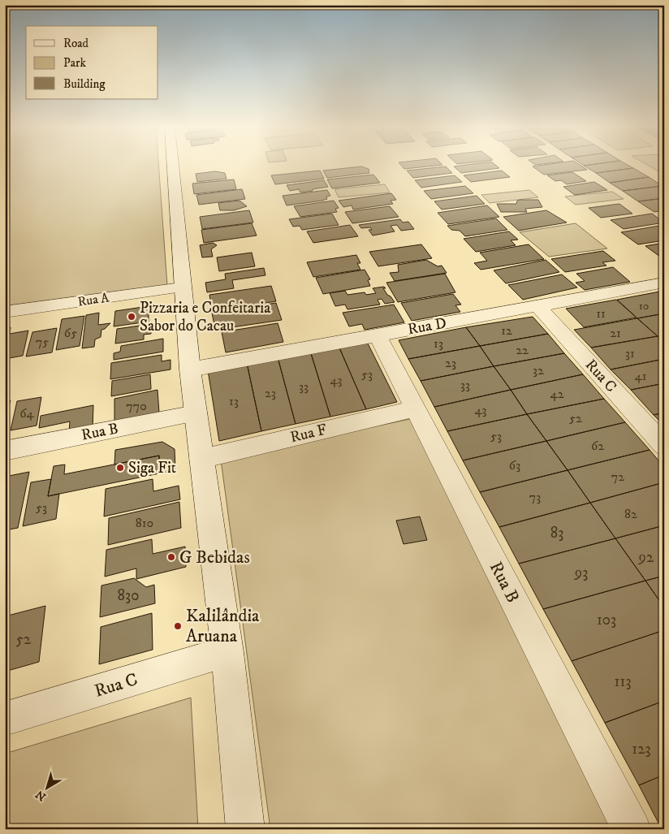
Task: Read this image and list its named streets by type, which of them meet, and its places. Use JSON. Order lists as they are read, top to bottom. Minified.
{"streets":{"street":["Rua A","Rua D","Rua C","Rua B","Rua F"]},"crossings":[["Rua D","Rua C"],["Rua D","Rua B"],["Rua B","Rua F"]],"places":["Pizzaria e Confeitaria Sabor do Cacau","Siga Fit","G Bebidas","Kalilândia Aruana"],"house_numbers":["10","11","12","65","21","75","13","22","31","23","32","53","41","43","33","33","23","42","13","770","43","64","52","53","62","63","72","73","53","82","810","83","92","93","830","103","52","113","123"],"legend":["Road","Park","Building"],"north":"bottom left"}
